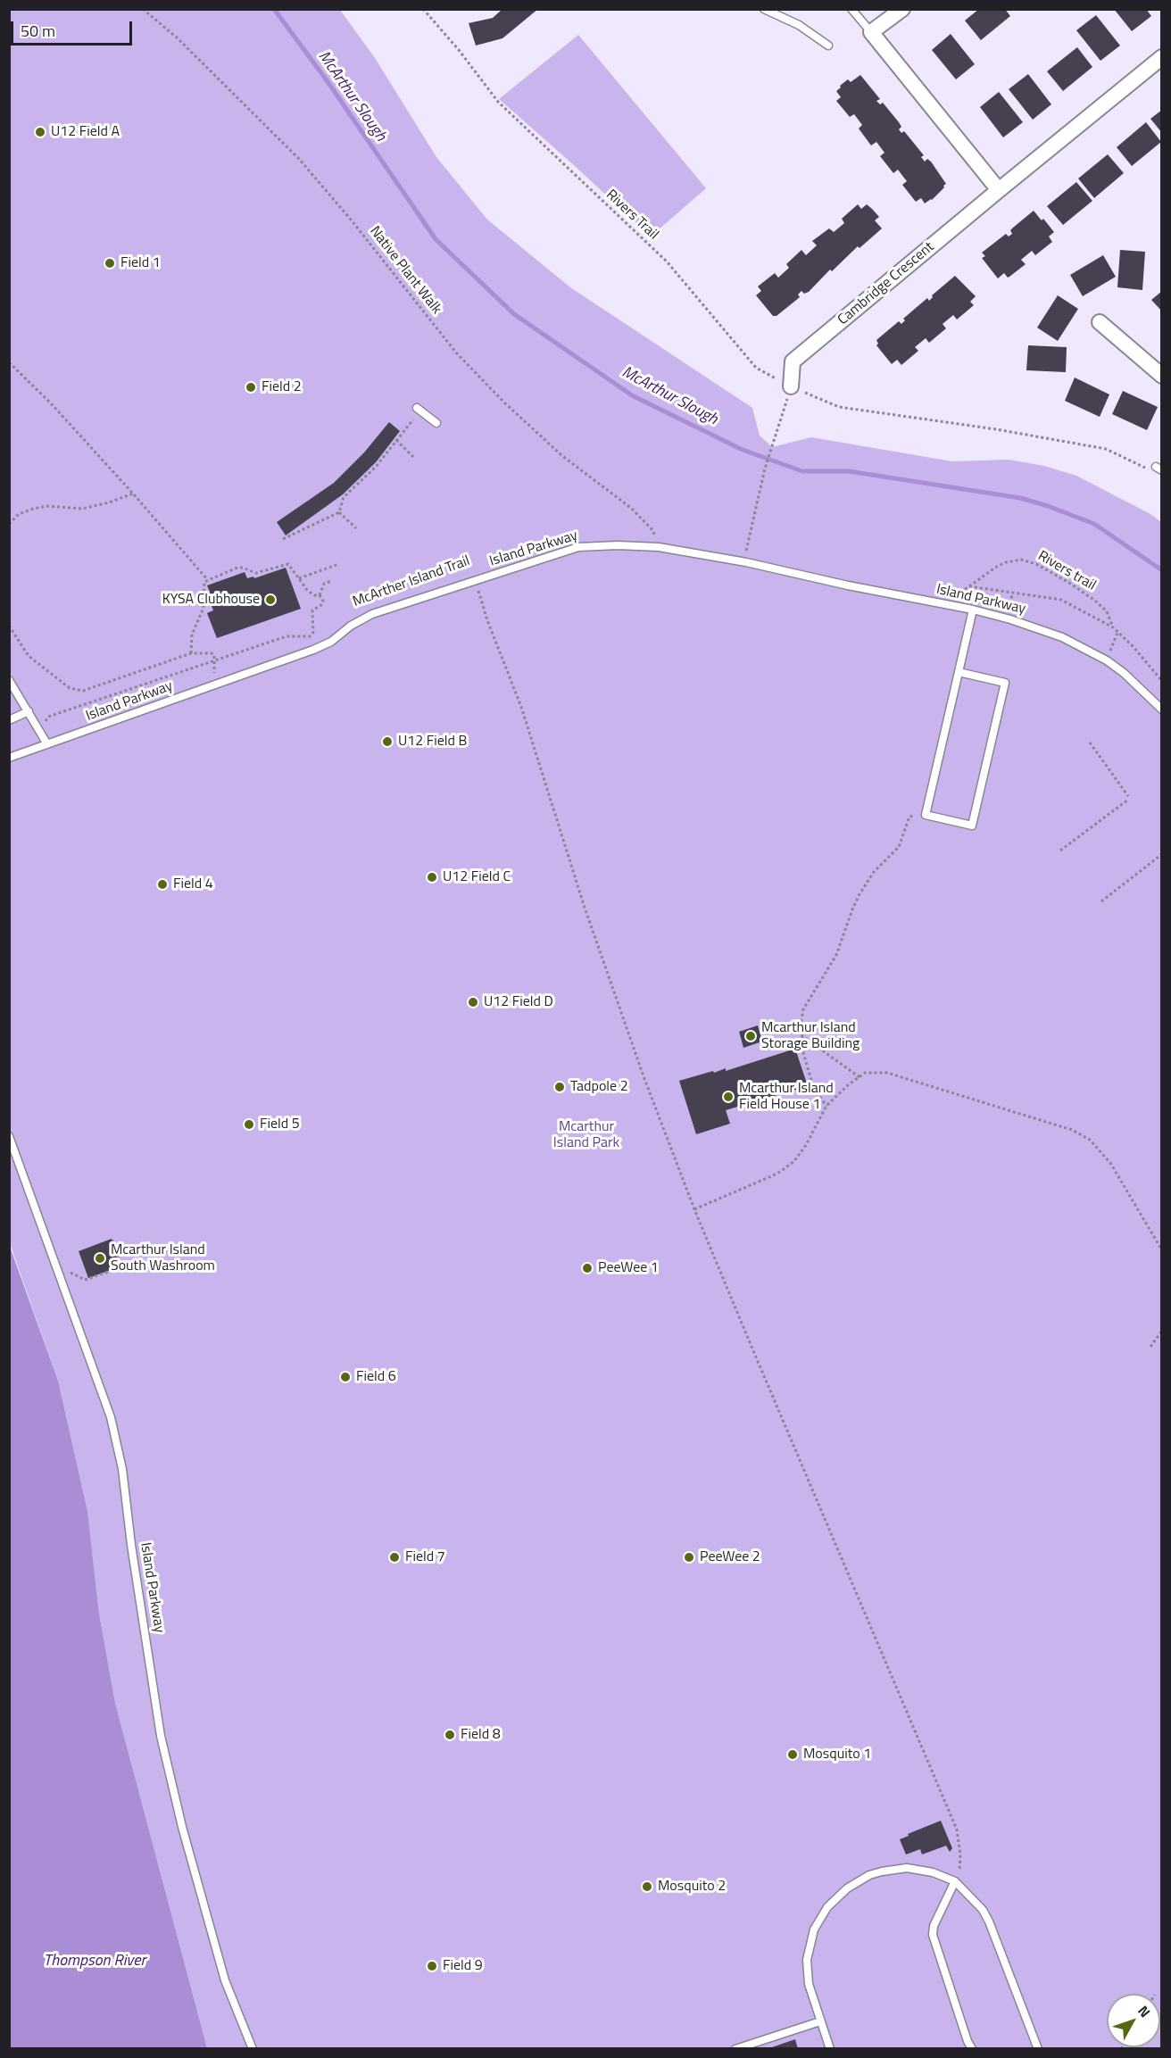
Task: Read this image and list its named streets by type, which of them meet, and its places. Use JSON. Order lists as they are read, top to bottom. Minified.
{"streets":{"street":["Cambridge Crescent"],"lane":["Island Parkway"],"path":["Rivers Trail","Native Plant Walk","Rivers trail"]},"crossings":[["Rivers Trail","Cambridge Crescent"]],"water":["McArthur Slough","Thompson River"],"parks":["Mcarthur Island Park"],"places":["U12 Field A","Field 1","Field 2","KYSA Clubhouse","U12 Field B","U12 Field C","Field 4","U12 Field D","Mcarthur Island Storage Building","Tadpole 2","Mcarthur Island Field House 1","Field 5","Mcarthur Island South Washroom","PeeWee 1","Field 6","Field 7","PeeWee 2","Field 8","Mosquito 1","Mosquito 2","Field 9"],"scale_bar":"50 m","north":"top right"}
